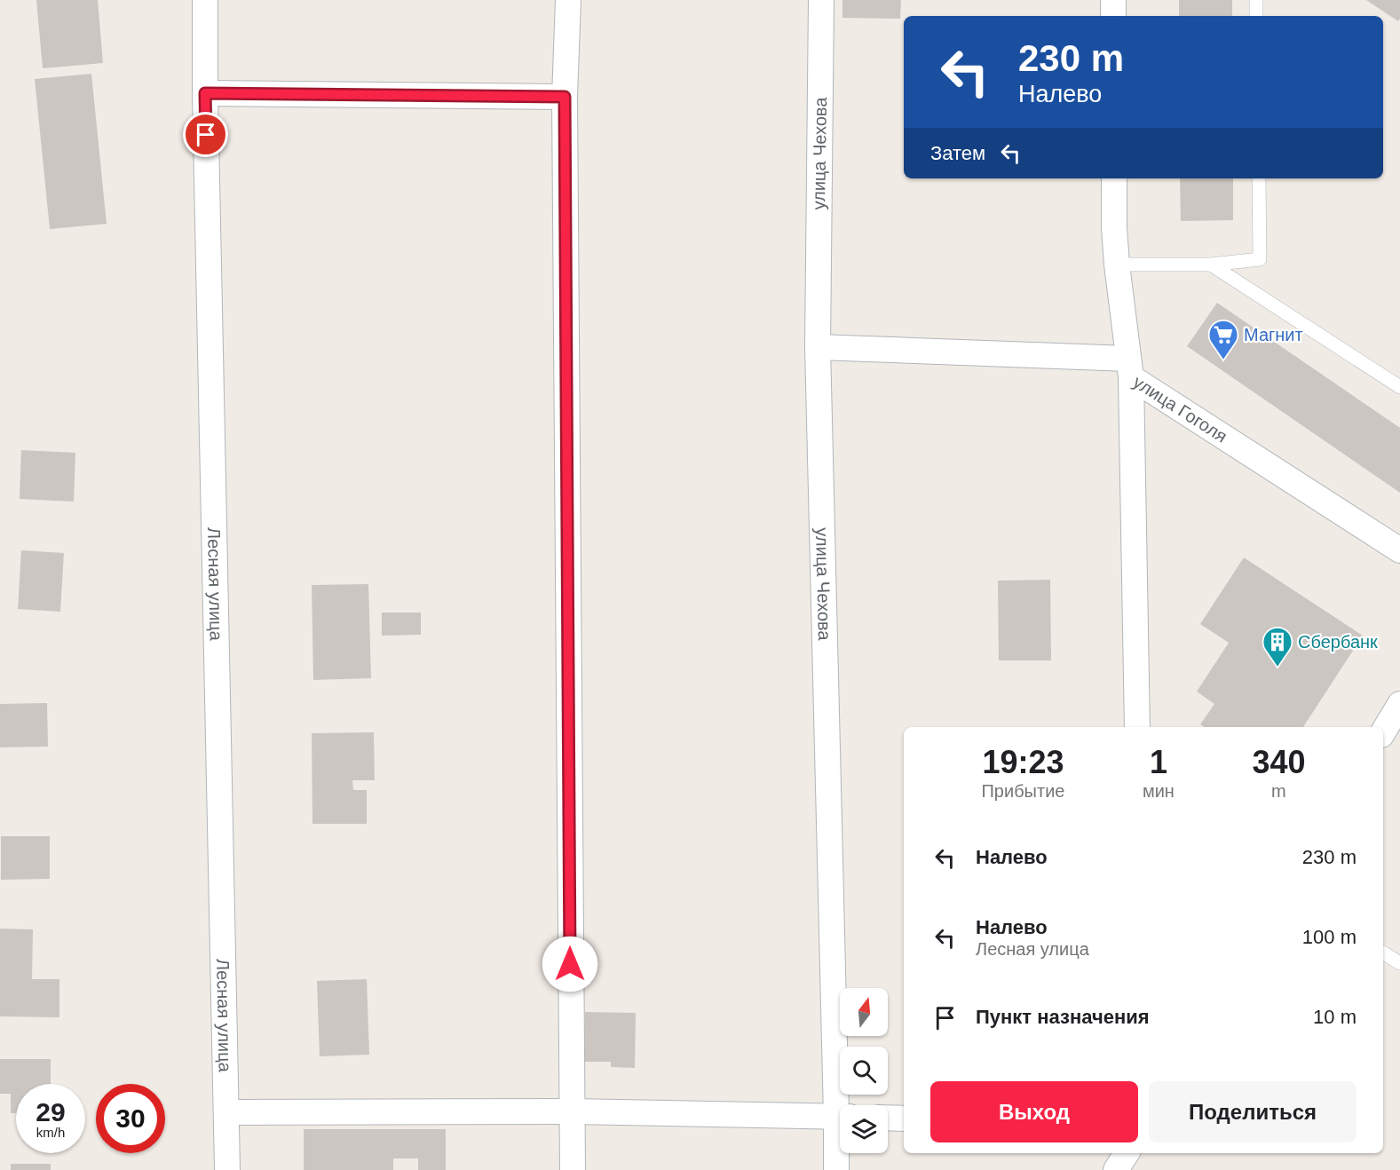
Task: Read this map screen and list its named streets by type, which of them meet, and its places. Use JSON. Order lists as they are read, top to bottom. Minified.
{"streets":{"street":["улица Чехова","улица Гоголя","Лесная улица"]},"places":{"supermarket":["Магнит"],"building":["Сбербанк"]},"north":"top","page":{"turn":["230 m","Налево"],"then":"Затем","eta":["19:23","Прибытие","1","мин","340","m"],"list":[{"name":"Налево","value":"230 m"},{"name":"Налево","note":"Лесная улица","value":"100 m"},{"name":"Пункт назначения","value":"10 m"}],"buttons":["Выход","Поделиться"],"speed":"29 km/h","limit":"30"}}
